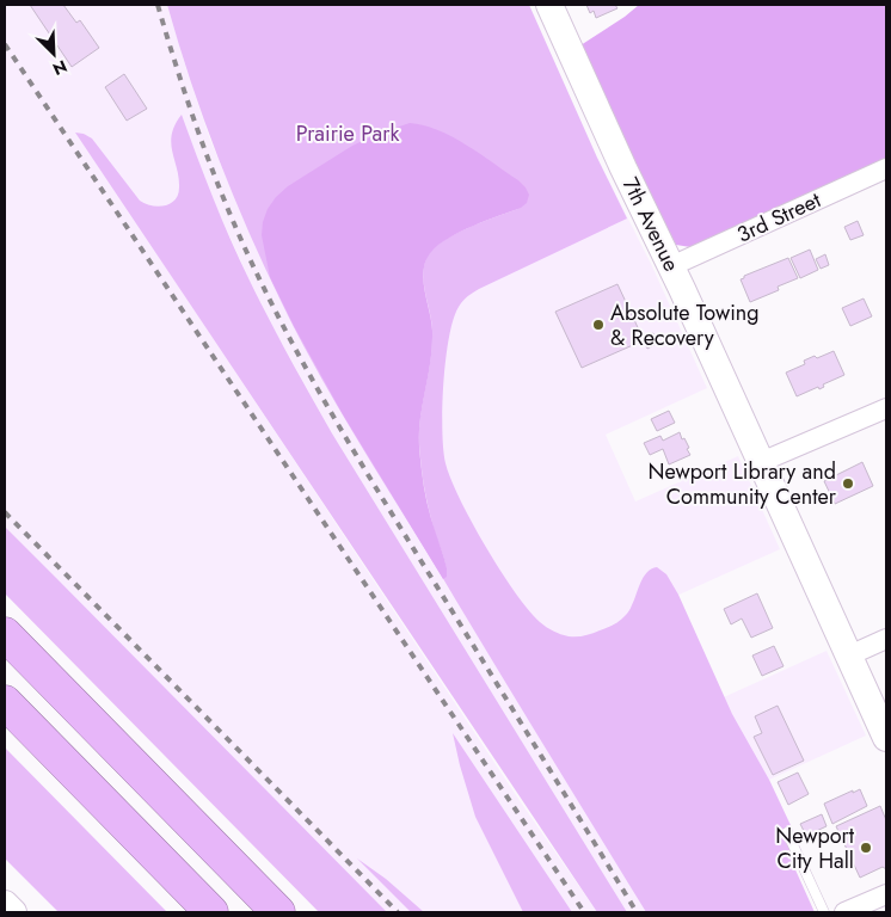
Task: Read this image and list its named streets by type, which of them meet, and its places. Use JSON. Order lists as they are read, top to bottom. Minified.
{"streets":{"street":["3rd Street","7th Avenue"]},"crossings":[["3rd Street","7th Avenue"]],"parks":["Prairie Park"],"places":["Absolute Towing & Recovery","Newport Library and Community Center","Newport City Hall"],"north":"bottom right"}
